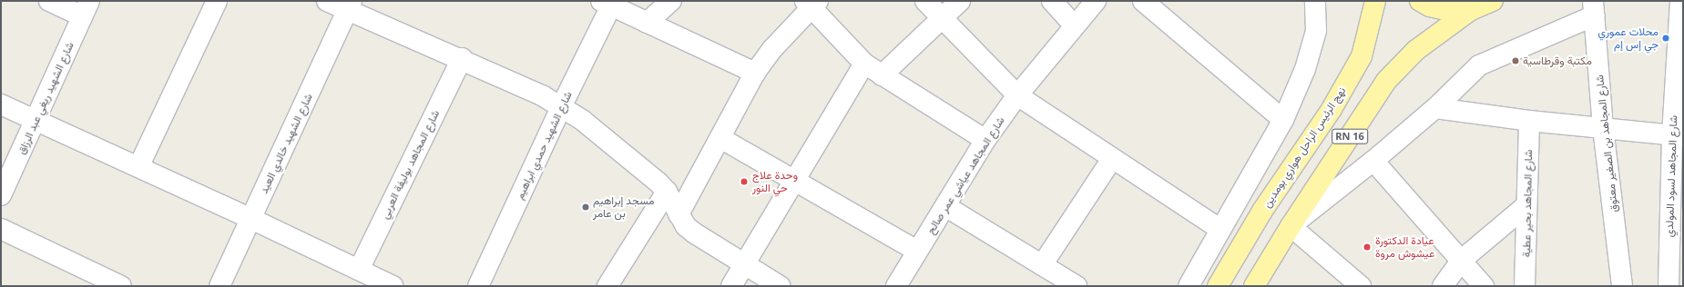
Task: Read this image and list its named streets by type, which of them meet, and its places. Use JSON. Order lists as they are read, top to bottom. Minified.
{"streets":{"main road":["RN 16","نهج الرئيس الراحل هواري بومدين"],"street":["شارع الشهيد ريغي عبد الرزاق","شارع الشهيد خالدي العيد","شارع المجاهد بن الصغير معتوق","شارع الشهيد حمدي ابراهيم","شارع المجاهد بوليفة العربي","شارع المجاهد عياشي عمر صالح","شارع المجاهد لسود المولدي","شارع المجاهد بحير عطية"]},"places":["محلات عموري جي إس إم","مكتبة وقرطاسية","وحدة علاج حي النور","مسجد إبراهيم بن عامر","عيادة الدكتورة عيشوش مروة"]}
